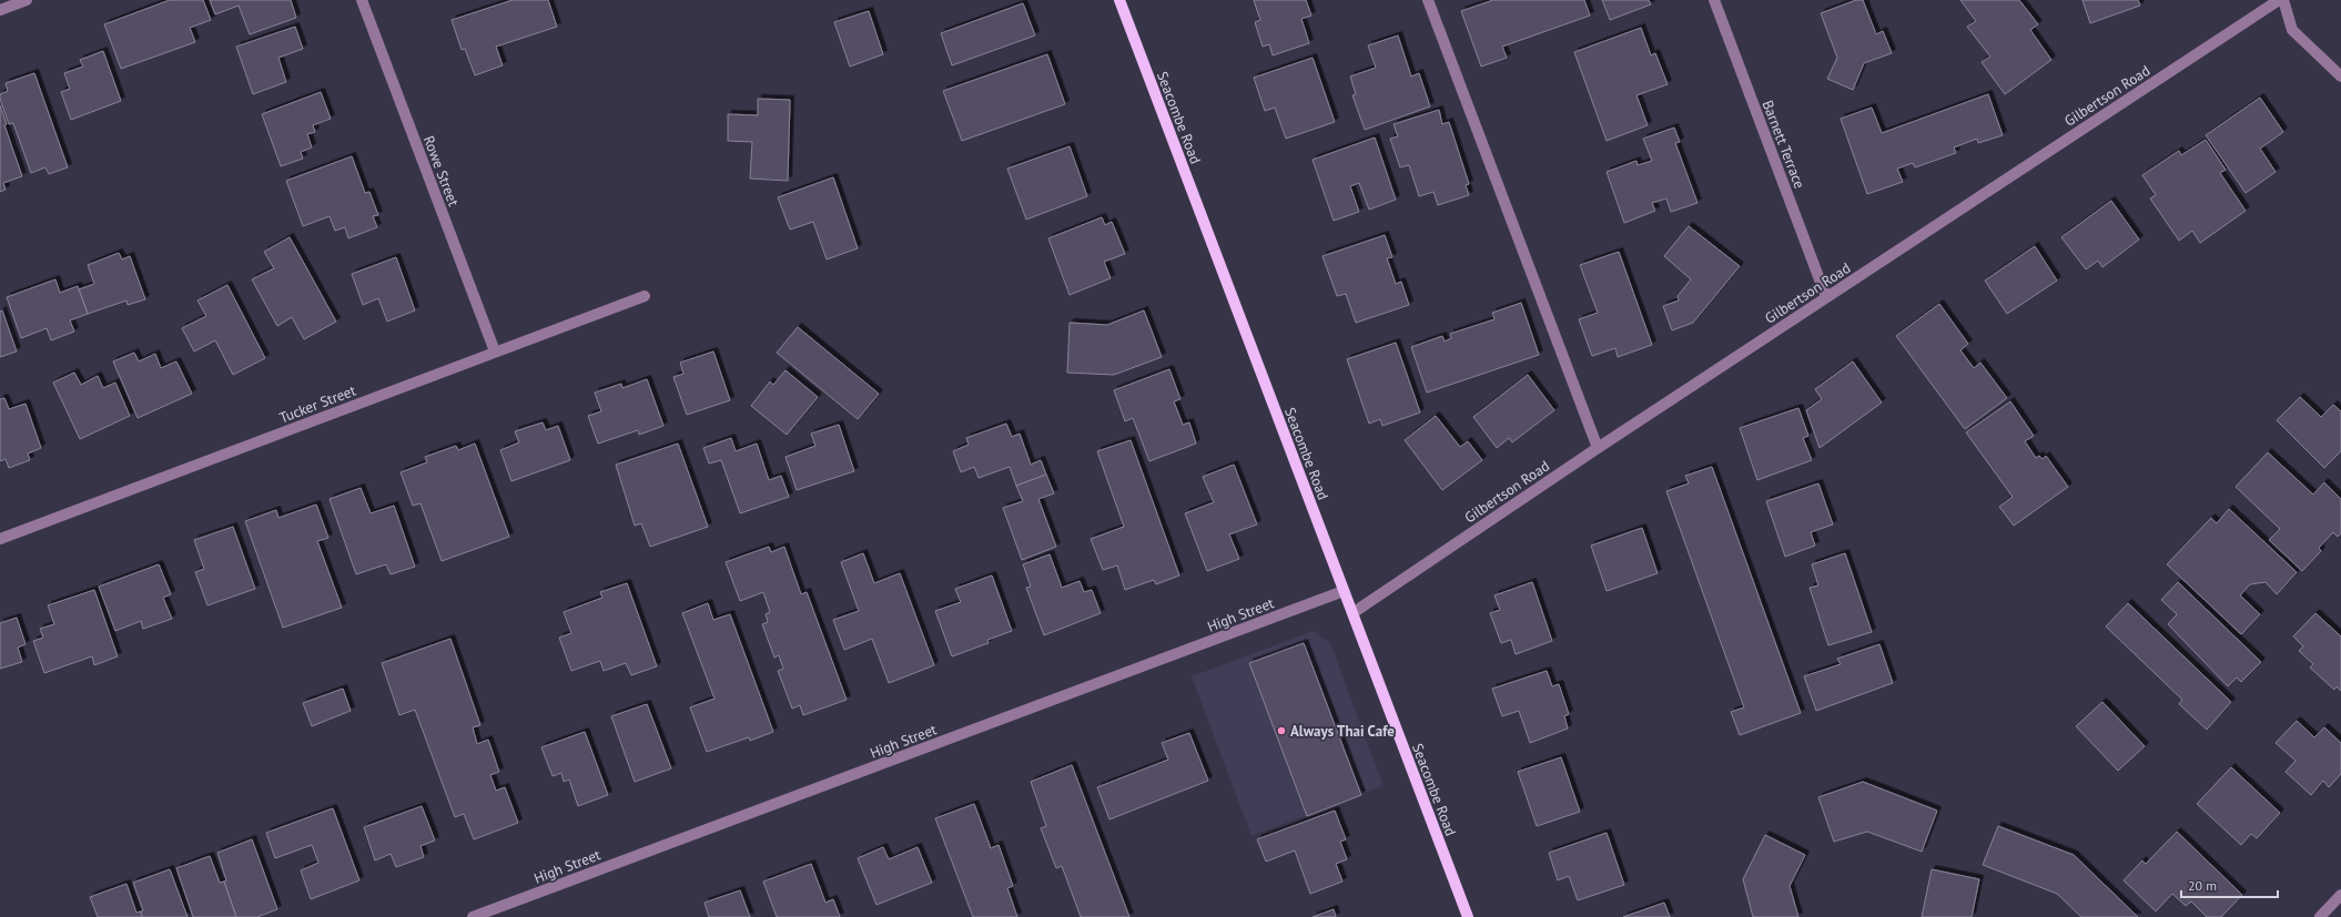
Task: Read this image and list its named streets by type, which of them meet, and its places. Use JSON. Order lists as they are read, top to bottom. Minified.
{"streets":{"main road":["Seacombe Road"],"street":["Gilbertson Road","Barnett Terrace","Rowe Street","Tucker Street","High Street"]},"crossings":[["Gilbertson Road","Seacombe Road"],["Gilbertson Road","Barnett Terrace"],["Seacombe Road","High Street"],["Rowe Street","Tucker Street"]],"places":["Always Thai Cafe"],"scale_bar":"20 m"}
